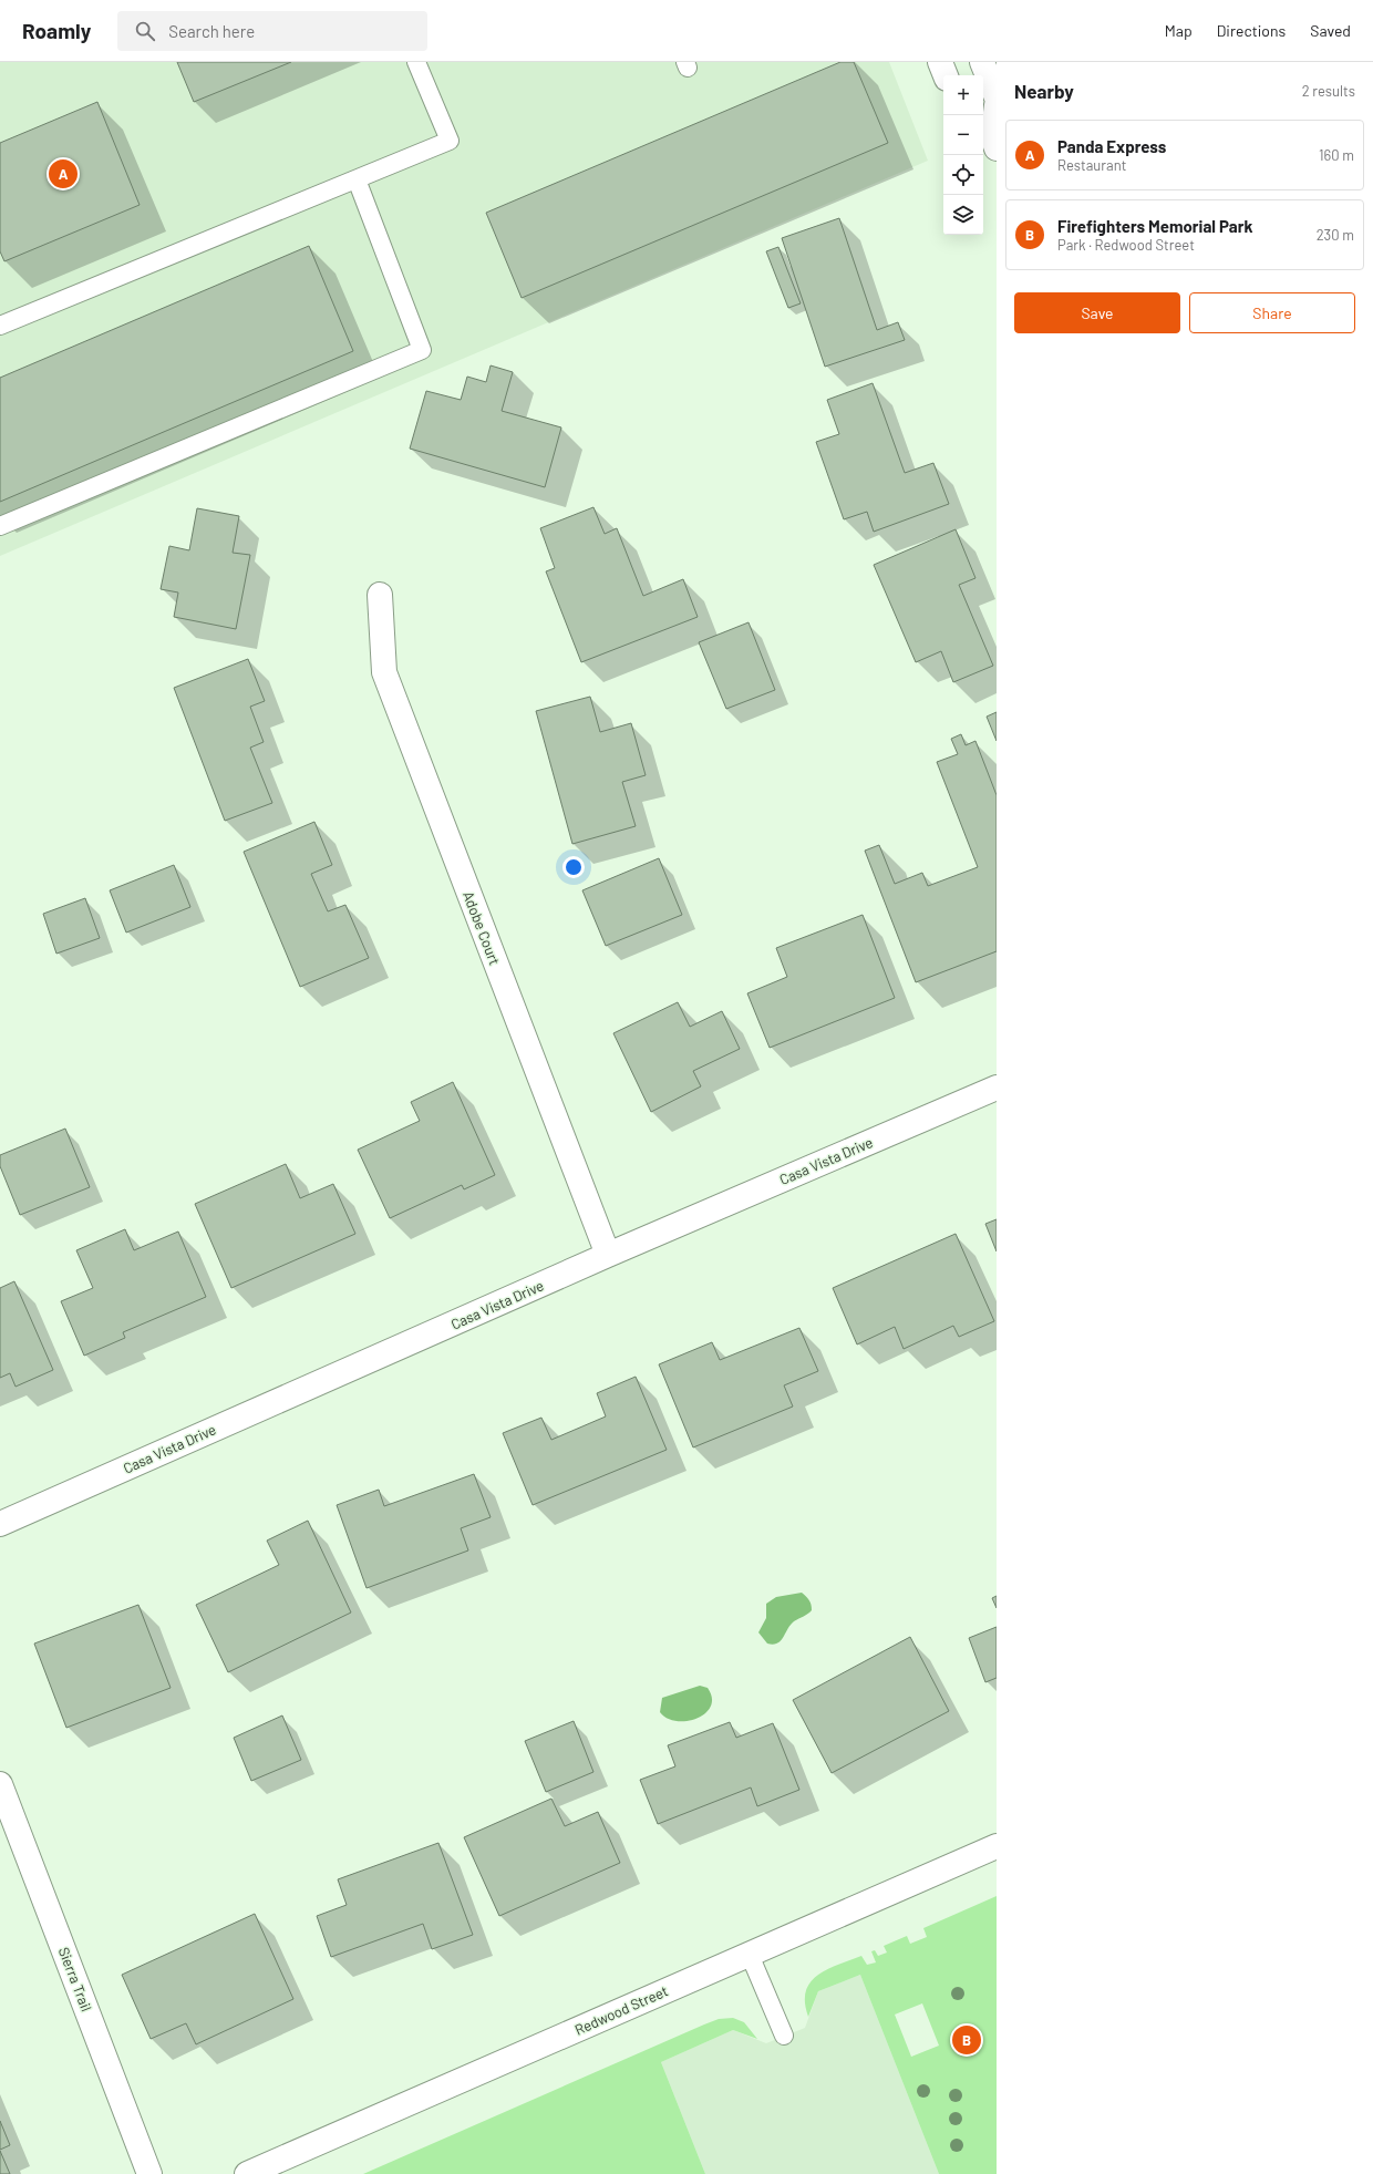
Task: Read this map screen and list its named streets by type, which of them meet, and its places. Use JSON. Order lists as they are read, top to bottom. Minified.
{"streets":{"street":["Adobe Court","Casa Vista Drive","Sierra Trail","Redwood Street"]},"crossings":[["Adobe Court","Casa Vista Drive"]],"page":{"header":"Roamly","search":"Search here","nav":["Map","Directions","Saved"],"heading":["Nearby","2 results"],"map_buttons":["+","−"],"list":[{"mark":"A","name":"Panda Express","note":"Restaurant","value":"160 m"},{"mark":"B","name":"Firefighters Memorial Park","note":"Park · Redwood Street","value":"230 m"}],"pins":["A","B"],"buttons":["Save","Share"]}}
